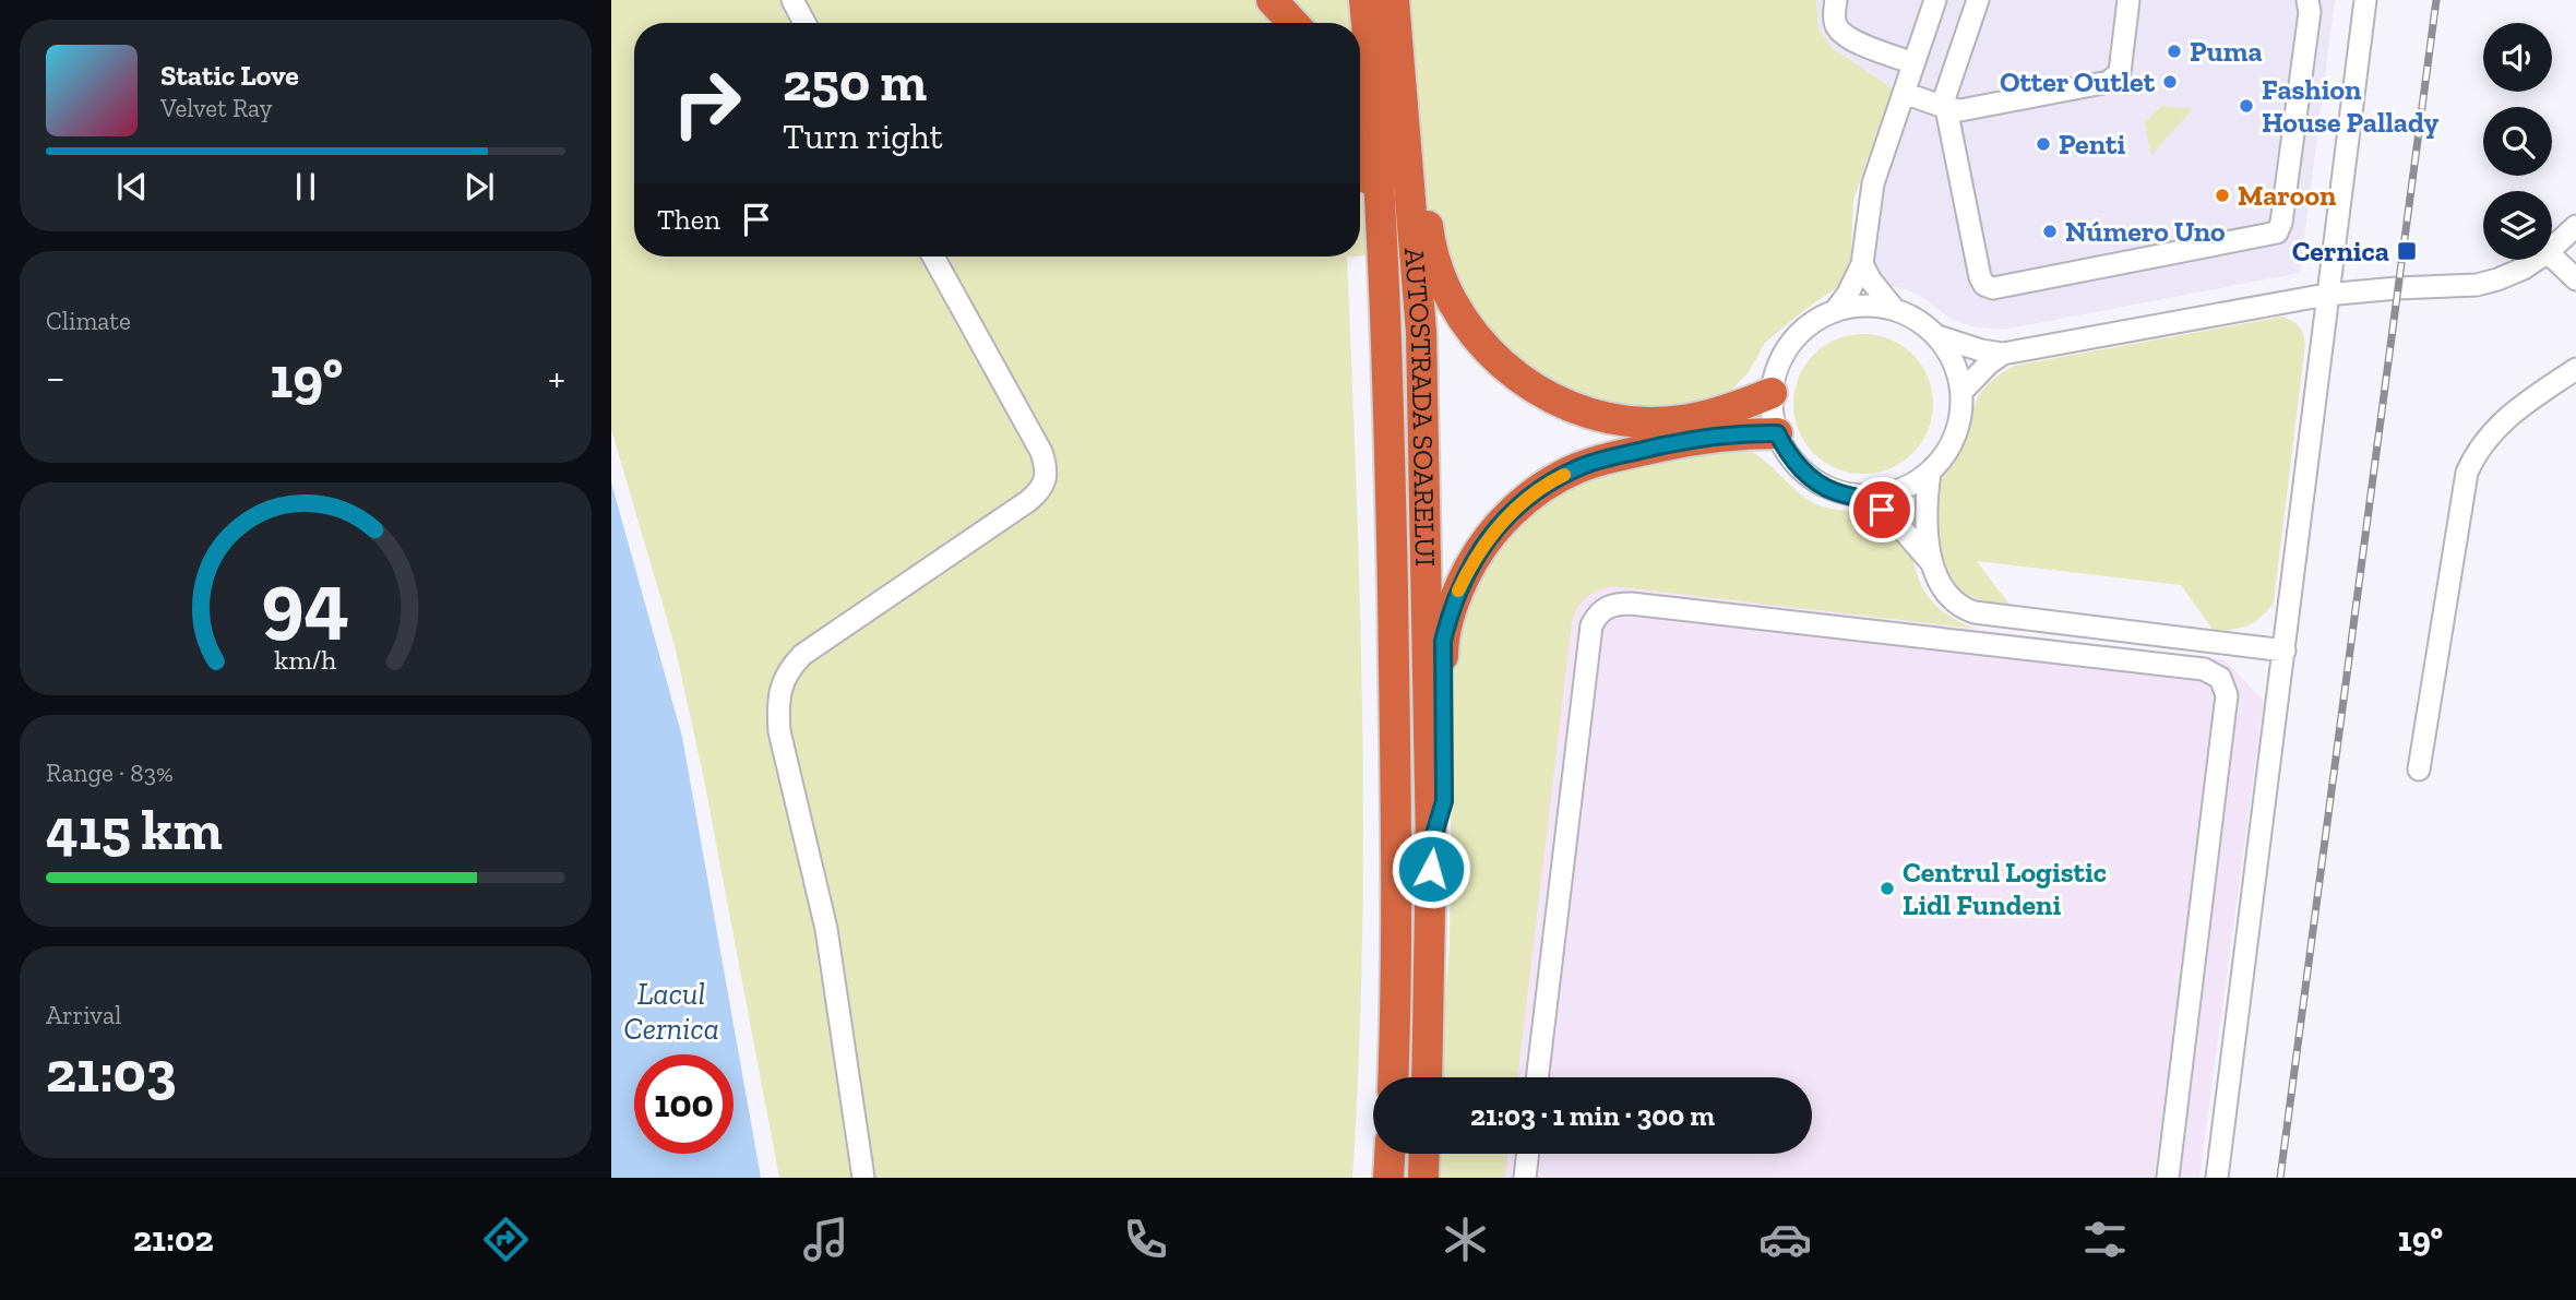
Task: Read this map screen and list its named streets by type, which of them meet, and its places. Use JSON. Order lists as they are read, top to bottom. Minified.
{"streets":{"highway":["AUTOSTRADA SOARELUI"]},"water":["Lacul Cernica"],"places":{"other":["Puma","Otter Outlet","Fashion House Pallady","Penti","Maroon","Número Uno","Centrul Logistic Lidl Fundeni"],"transit":["Cernica"]},"page":{"turn":["250 m","Turn right"],"song":["Static Love","Velvet Ray"],"then":"Then","tile":["Climate",["Range · 83%","415 km"],["Arrival","21:03"]],"heat":["−","19°","+"],"limit":"100","trip":"21:03 · 1 min · 300 m","tabs":["21:02","19°"],"gauge":["94","km/h"]}}
